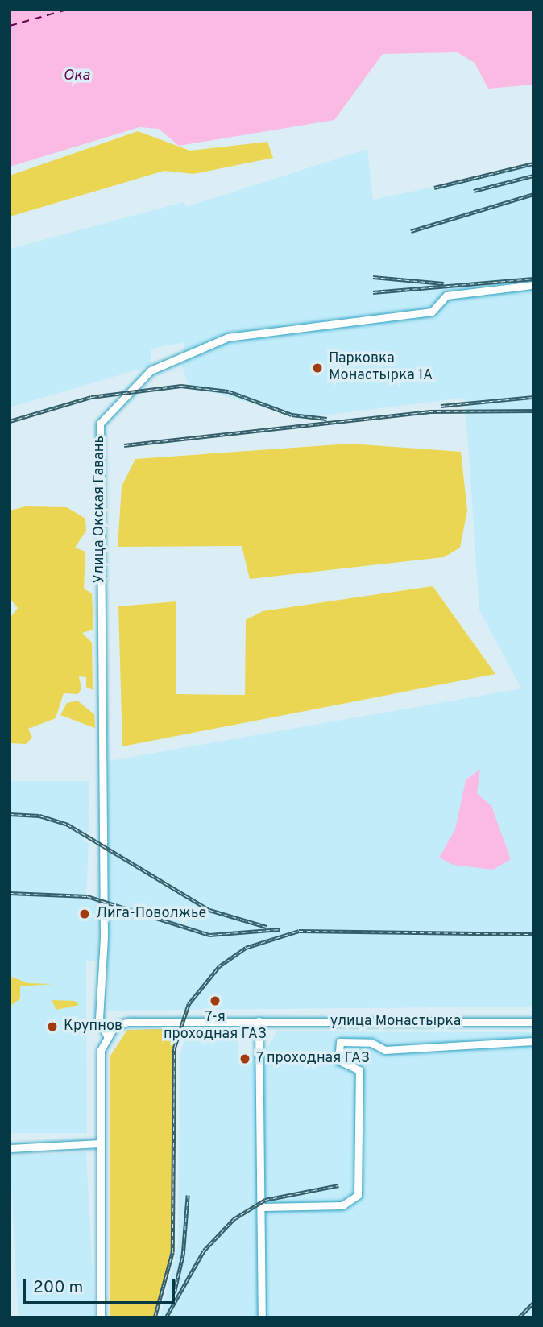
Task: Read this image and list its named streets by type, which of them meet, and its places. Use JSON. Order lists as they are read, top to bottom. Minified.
{"streets":{"street":["Улица Окская Гавань","улица Монастырка"]},"crossings":[["Улица Окская Гавань","улица Монастырка"]],"water":["Ока"],"places":["Парковка Монастырка 1А","Лига-Поволжье","7-я проходная ГАЗ","Крупнов","7 проходная ГАЗ"],"scale_bar":"200 m"}
